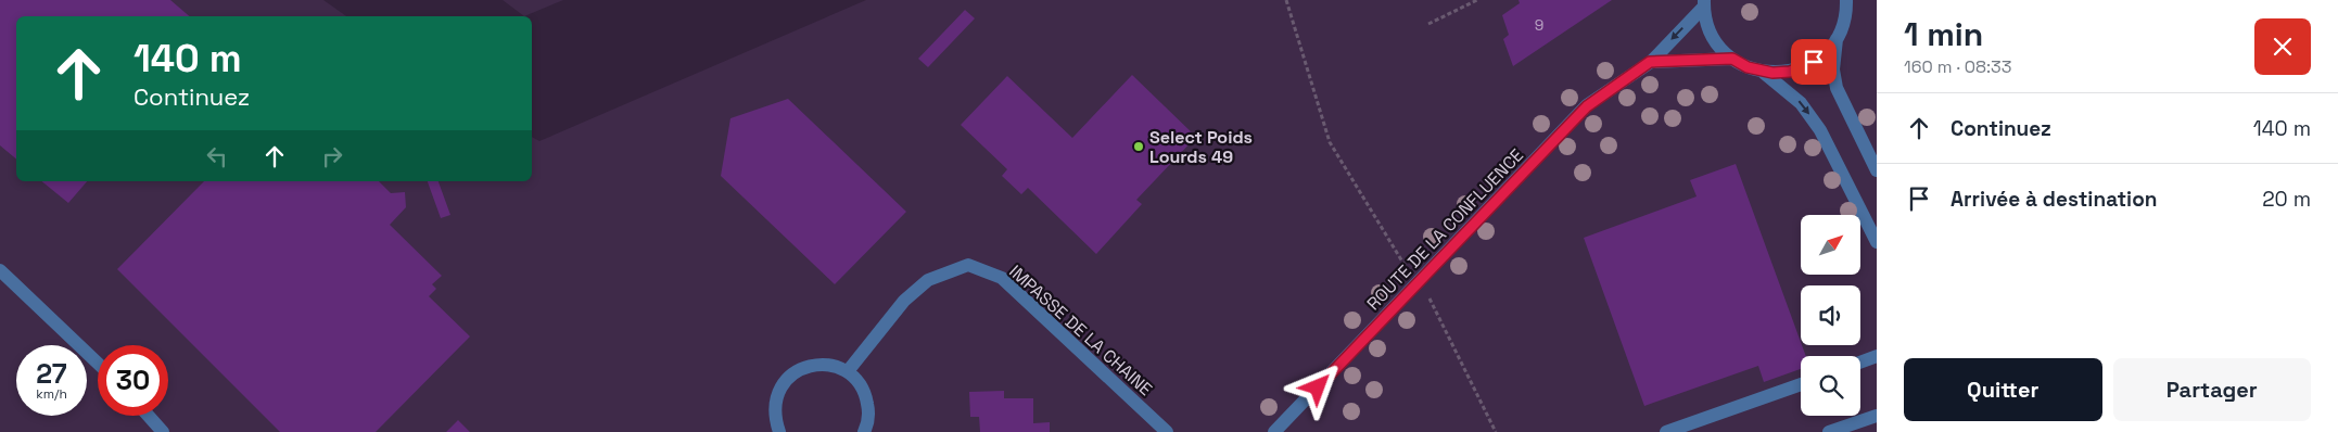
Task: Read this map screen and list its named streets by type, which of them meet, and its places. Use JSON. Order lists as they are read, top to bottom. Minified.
{"streets":{"street":["ROUTE DE LA CONFLUENCE","IMPASSE DE LA CHAINE"]},"places":["Select Poids Lourds 49"],"house_numbers":["9"],"north":"top right","page":{"heading":["1 min","160 m · 08:33"],"turn":["140 m","Continuez"],"list":[{"name":"Continuez","value":"140 m"},{"name":"Arrivée à destination","value":"20 m"}],"speed":"27 km/h","limit":"30","buttons":["Quitter","Partager"]}}
